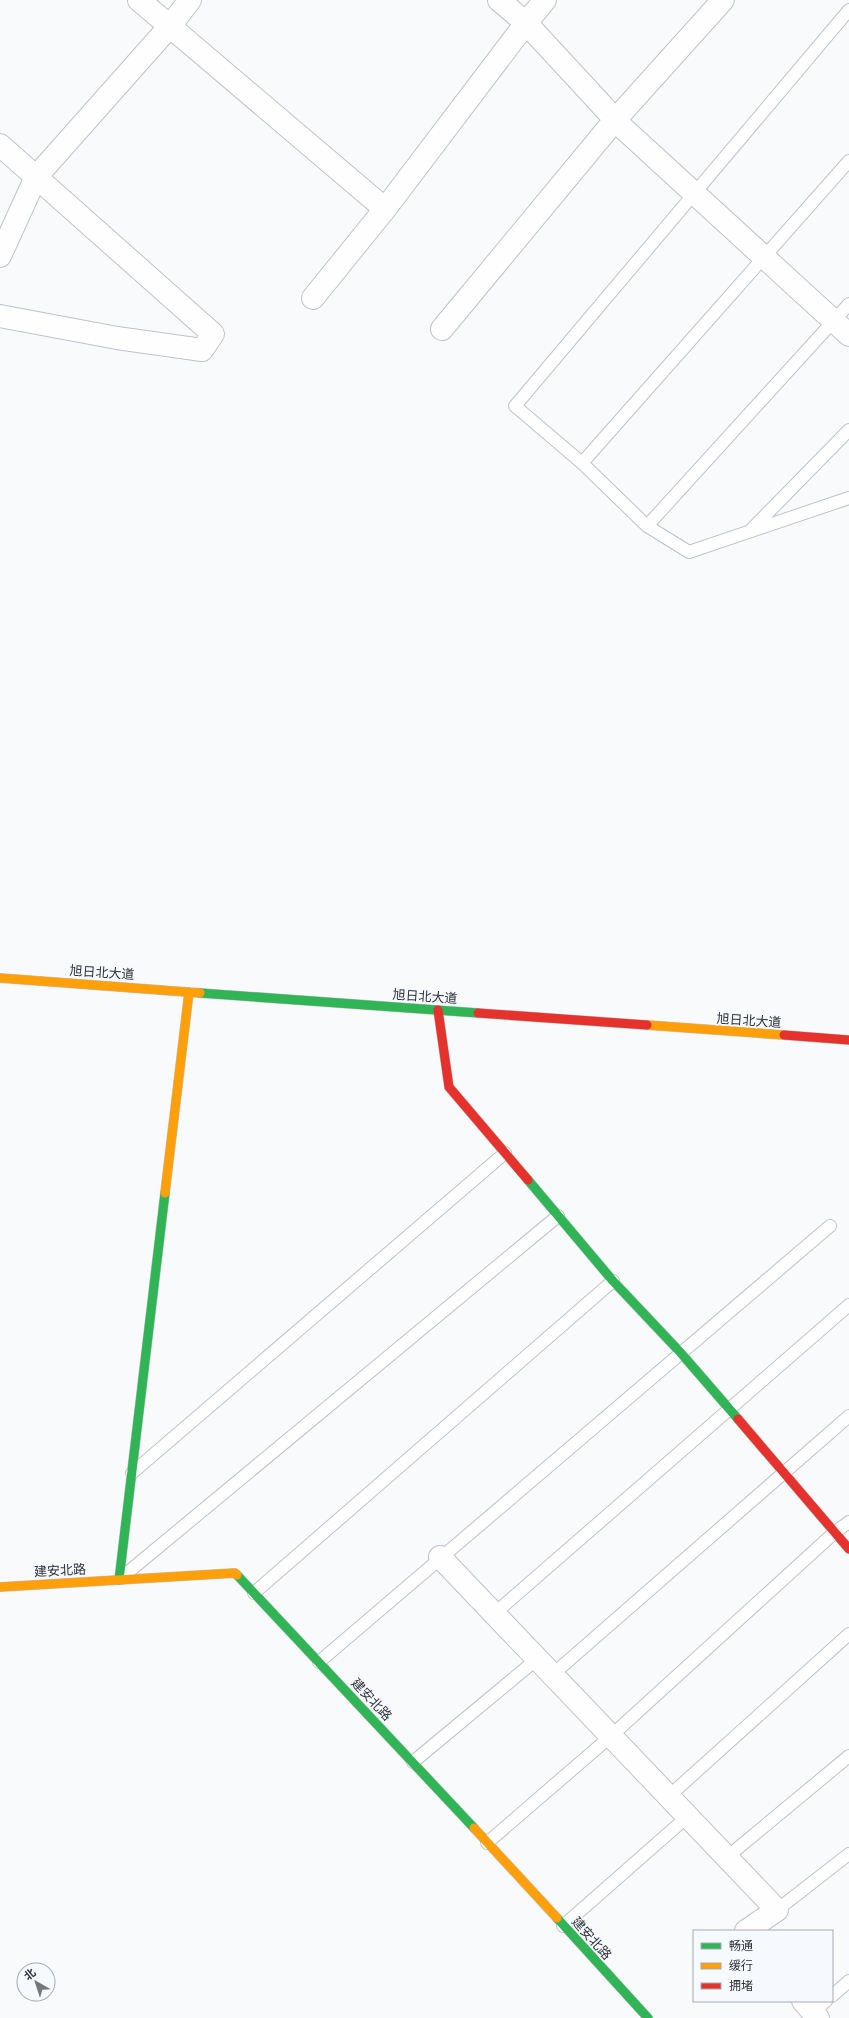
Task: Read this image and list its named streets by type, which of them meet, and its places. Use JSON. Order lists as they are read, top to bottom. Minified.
{"streets":{"street":["旭日北大道","建安北路"]},"legend":["畅通","缓行","拥堵"],"north":"top left"}
